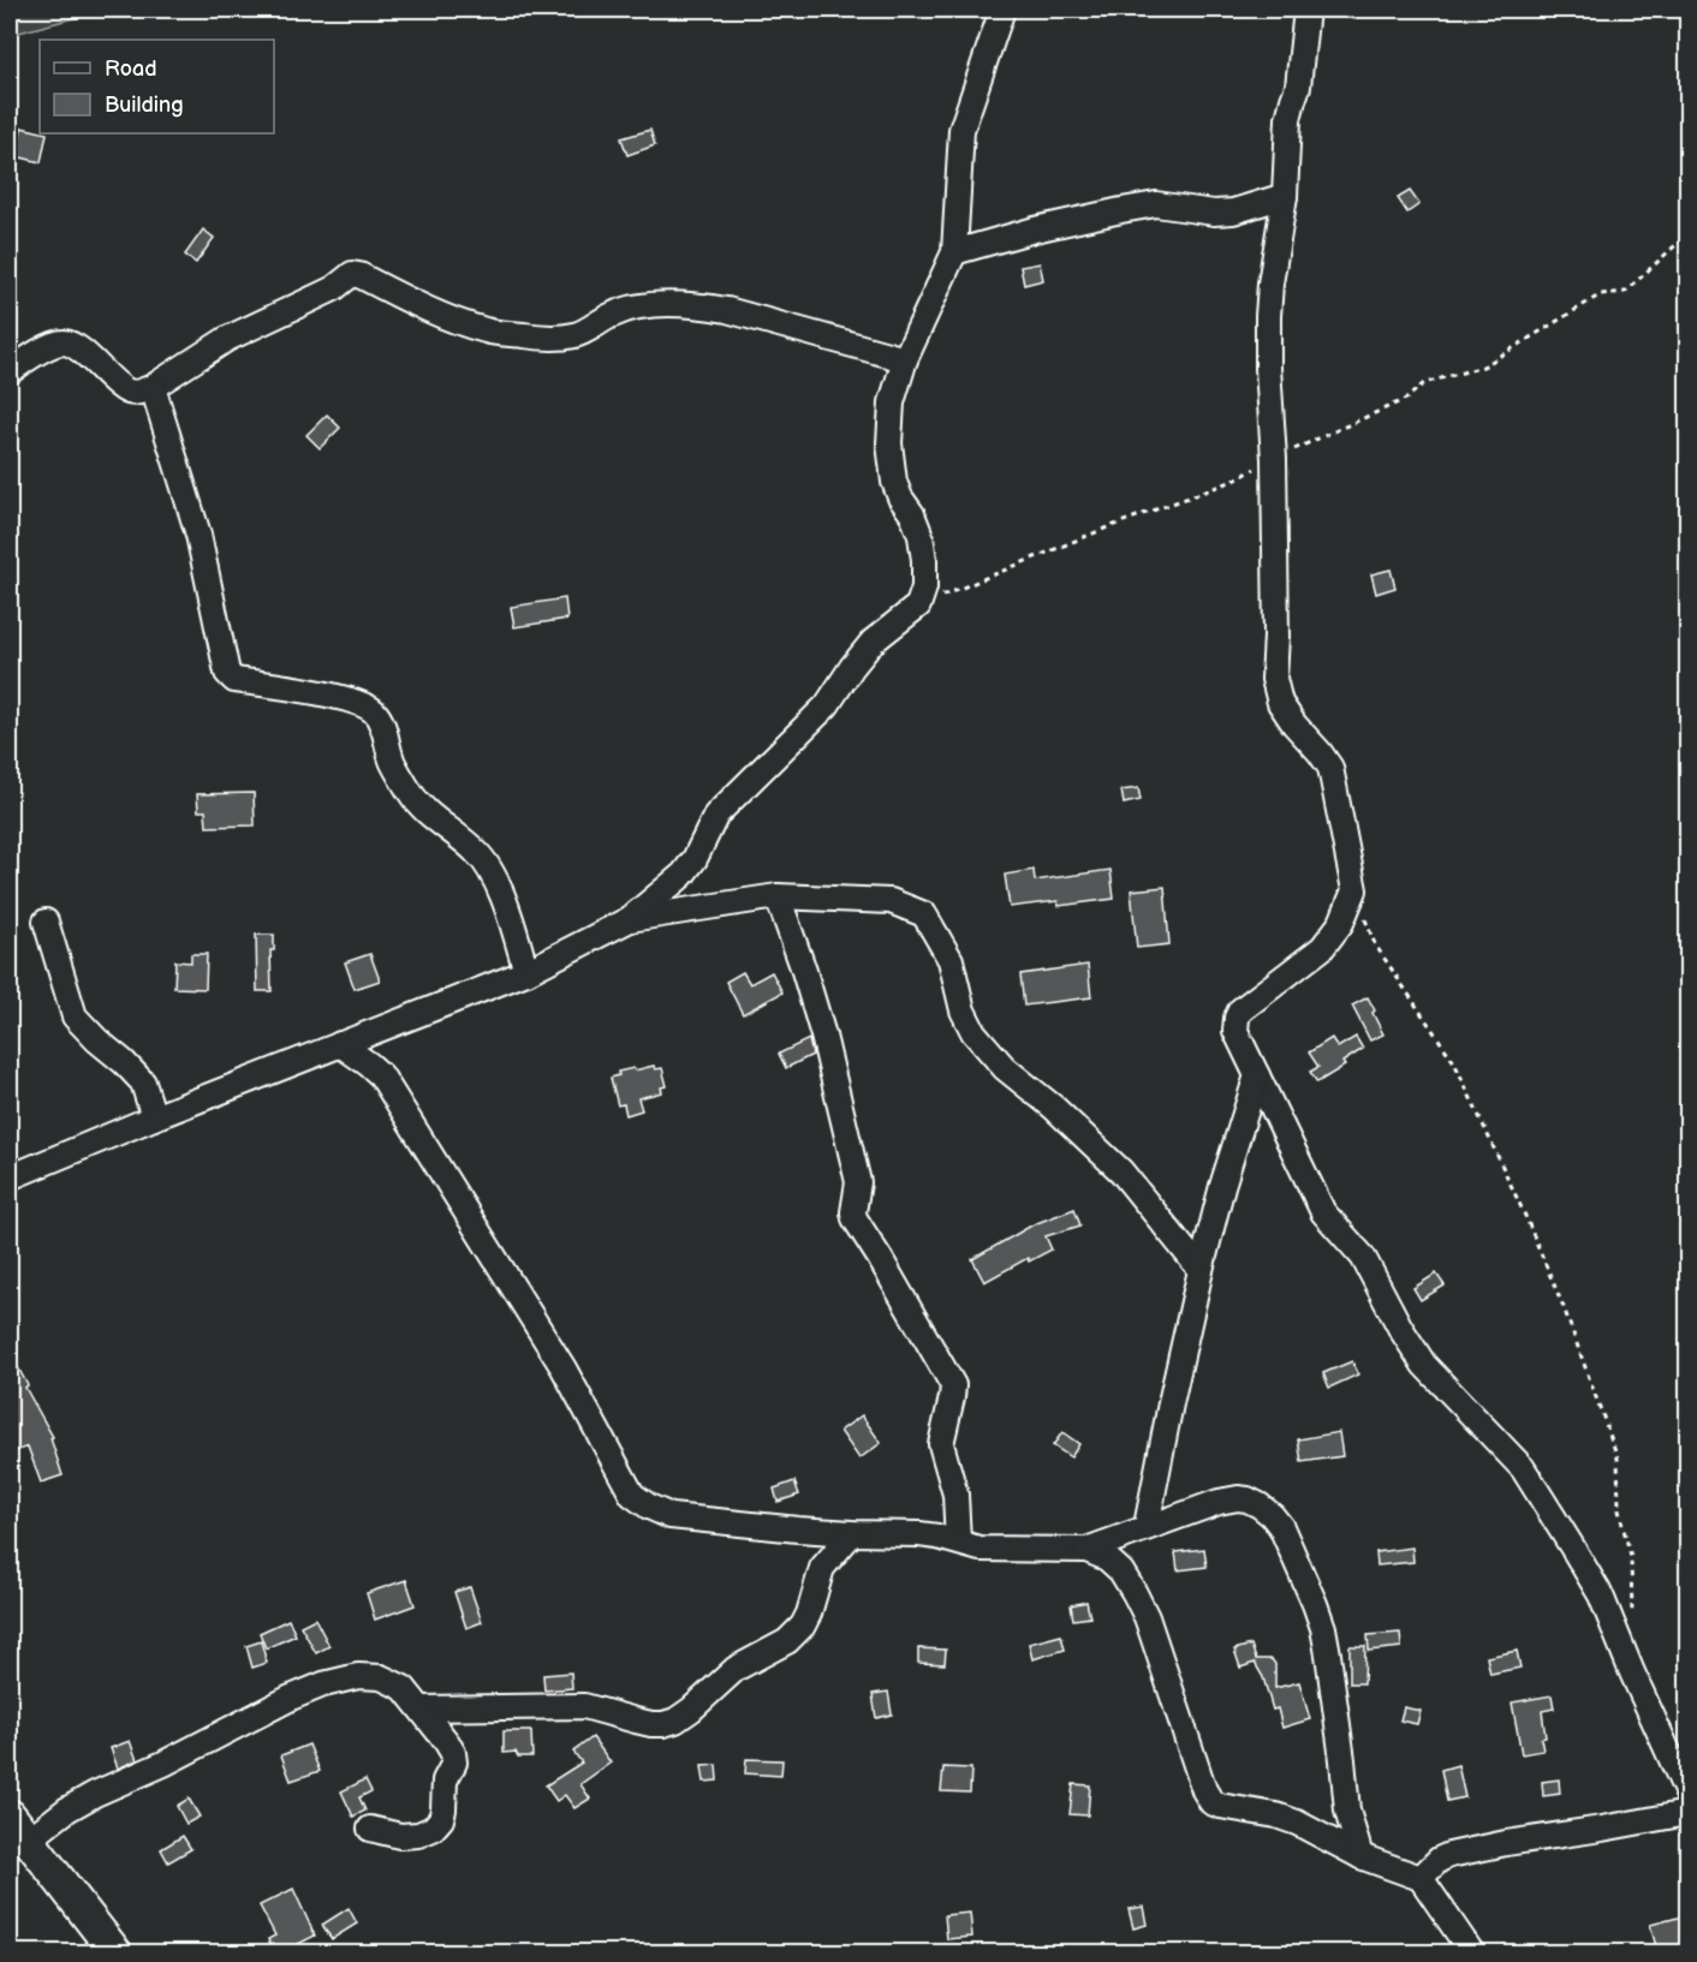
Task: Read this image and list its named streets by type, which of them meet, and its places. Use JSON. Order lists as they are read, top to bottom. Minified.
{"legend":["Road","Building"]}
